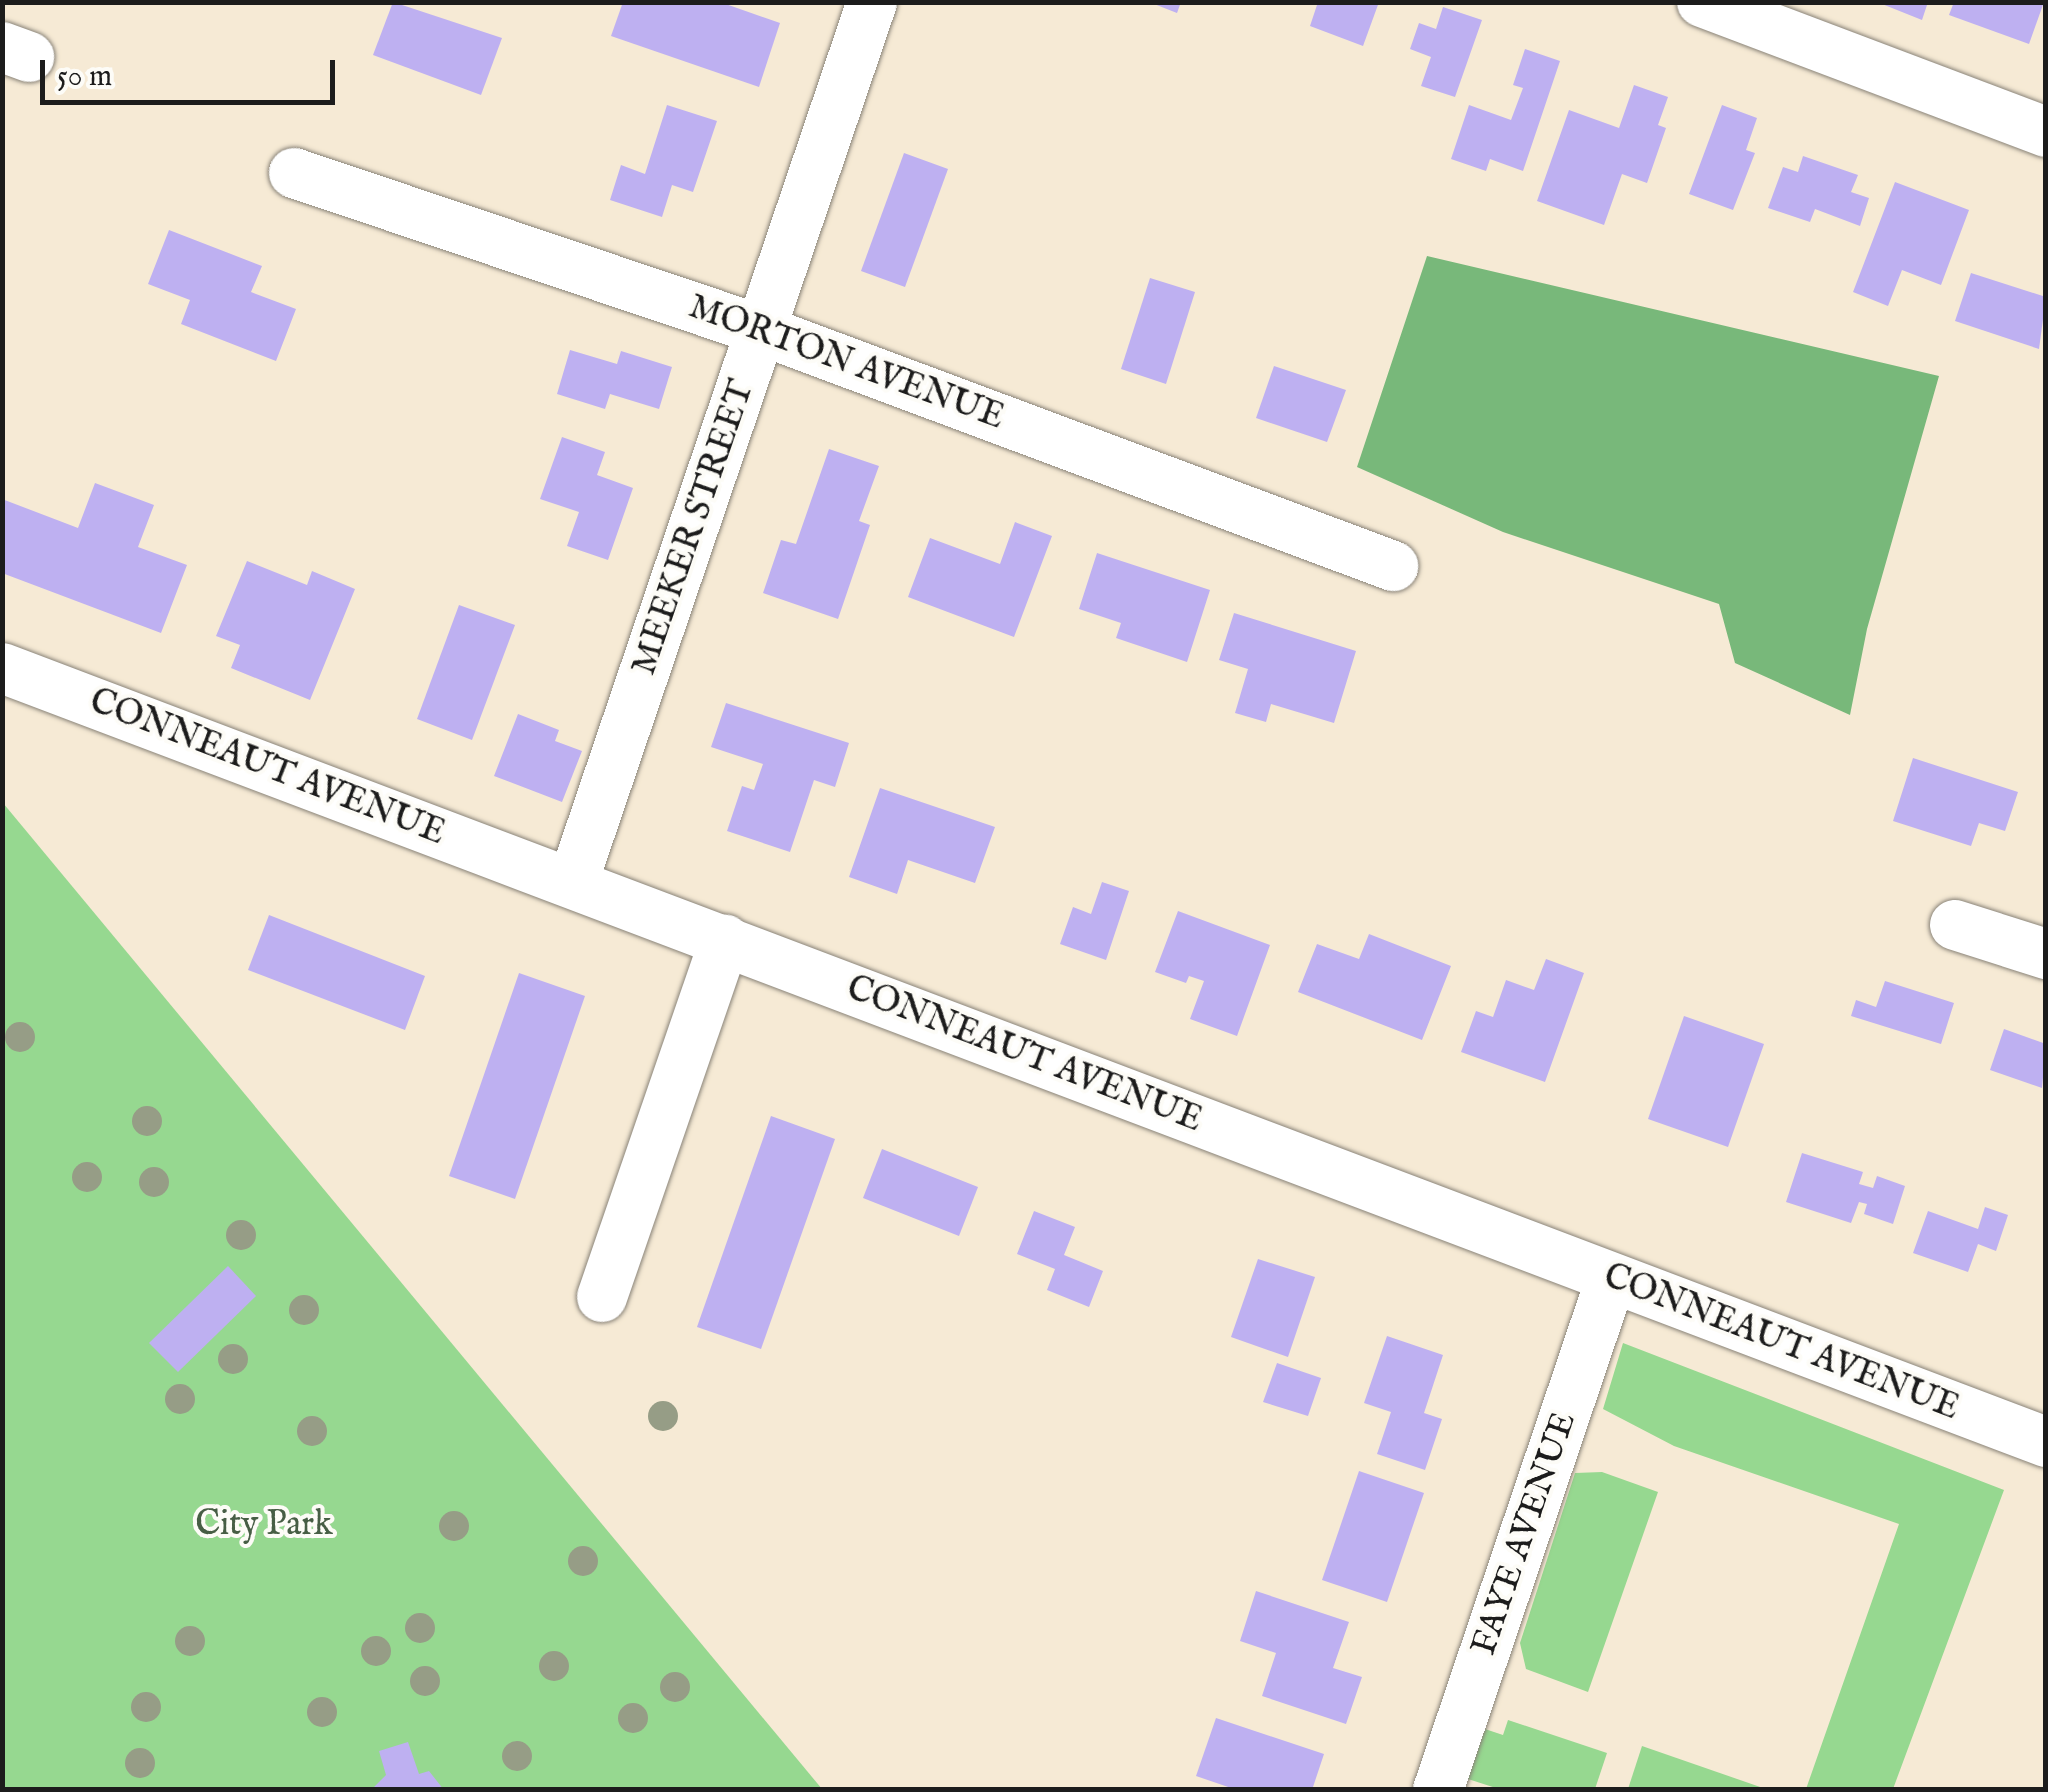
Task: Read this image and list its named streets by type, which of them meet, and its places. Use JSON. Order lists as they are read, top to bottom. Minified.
{"streets":{"street":["MORTON AVENUE","MEEKER STREET","CONNEAUT AVENUE","FAYE AVENUE"]},"crossings":[["MORTON AVENUE","MEEKER STREET"],["MEEKER STREET","CONNEAUT AVENUE"],["CONNEAUT AVENUE","FAYE AVENUE"]],"parks":["City Park"],"scale_bar":"50 m"}
